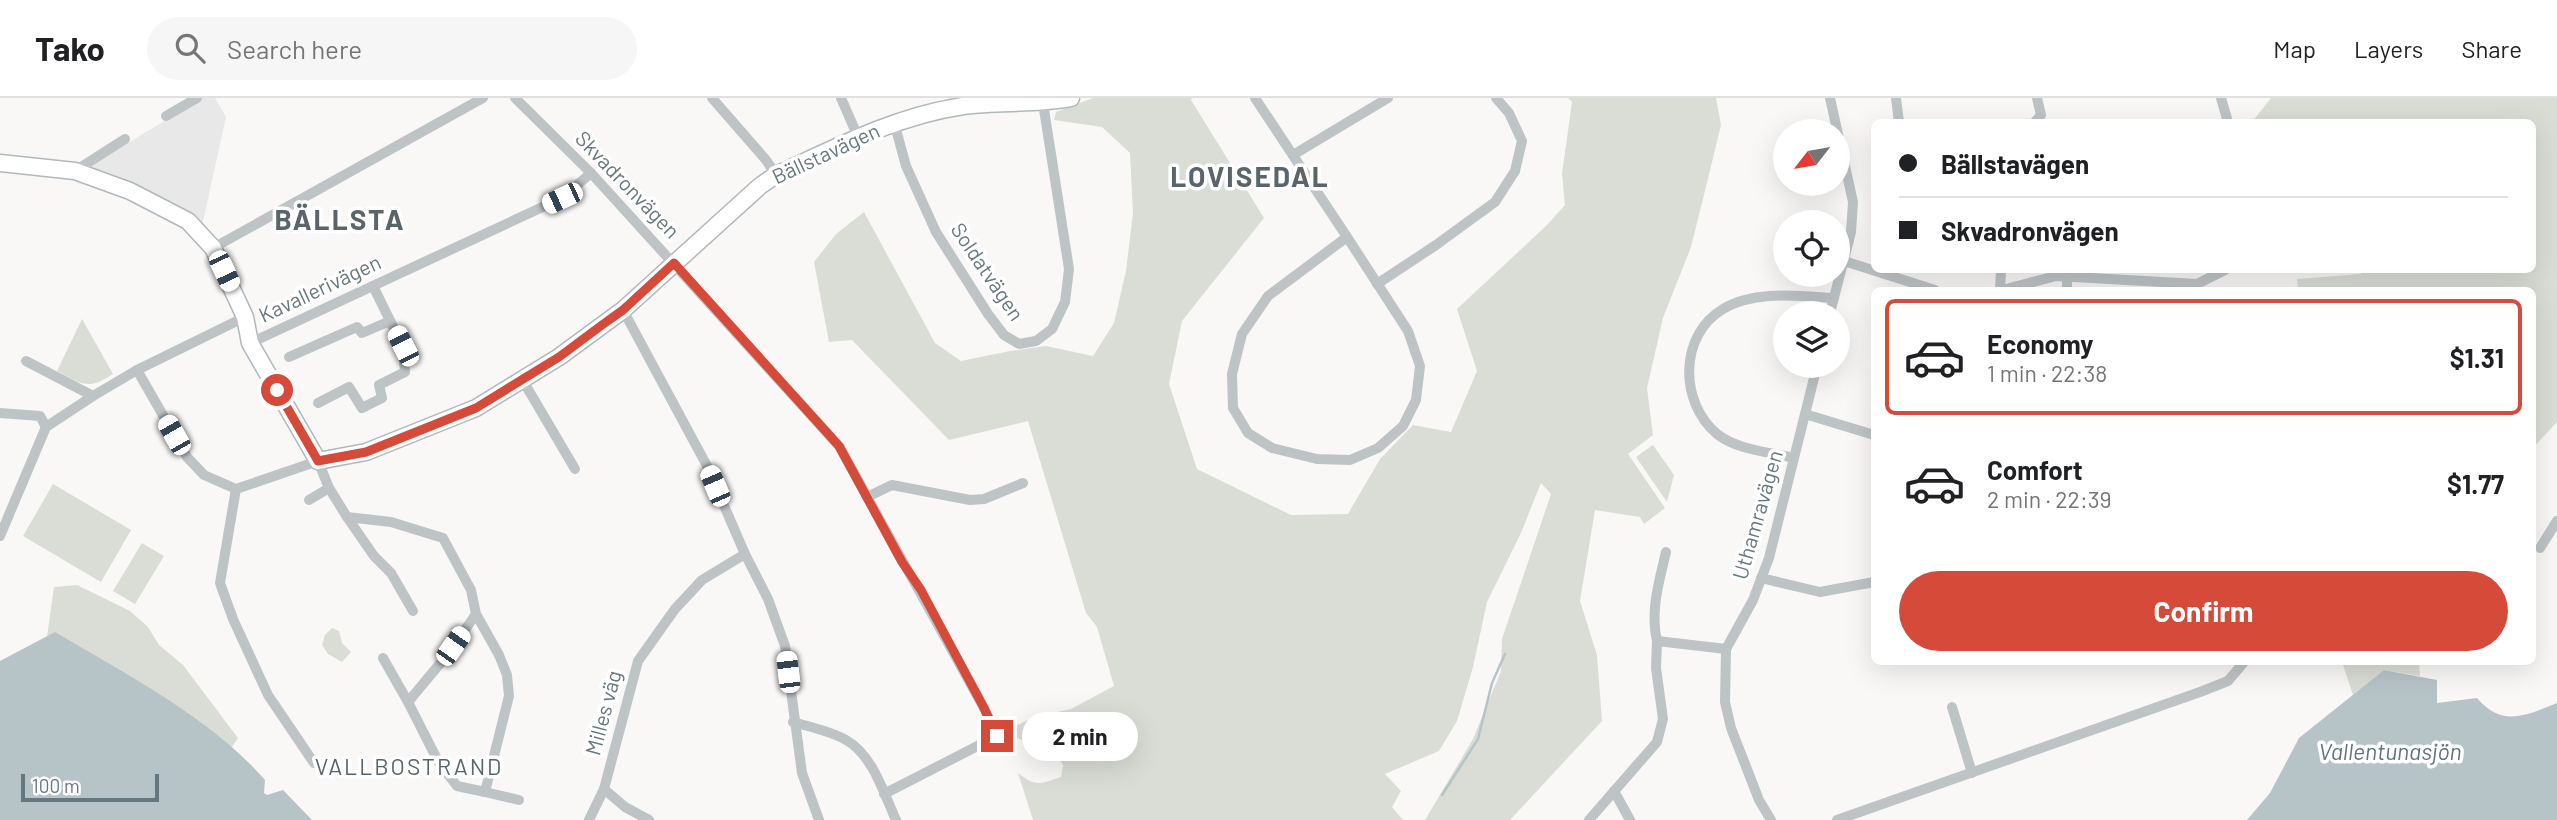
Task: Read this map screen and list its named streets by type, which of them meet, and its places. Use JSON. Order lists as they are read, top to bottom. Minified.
{"streets":{"street":["Bällstavägen","Skvadronvägen","Soldatvägen","Kavallerivägen","Uthamravägen","Milles väg"]},"crossings":[["Bällstavägen","Skvadronvägen"],["Bällstavägen","Soldatvägen"],["Skvadronvägen","Kavallerivägen"]],"districts":["LOVISEDAL","BÄLLSTA","VALLBOSTRAND"],"water":["Vallentunasjön"],"scale_bar":"100 m","north":"bottom left","page":{"header":"Tako","search":"Search here","nav":["Map","Layers","Share"],"banner":["Bällstavägen","Skvadronvägen"],"list":[{"name":"Economy","note":"1 min · 22:38","value":"$1.31"},{"name":"Comfort","note":"2 min · 22:39","value":"$1.77"}],"buttons":"Confirm","bubble":"2 min","scale":"100 m"}}
